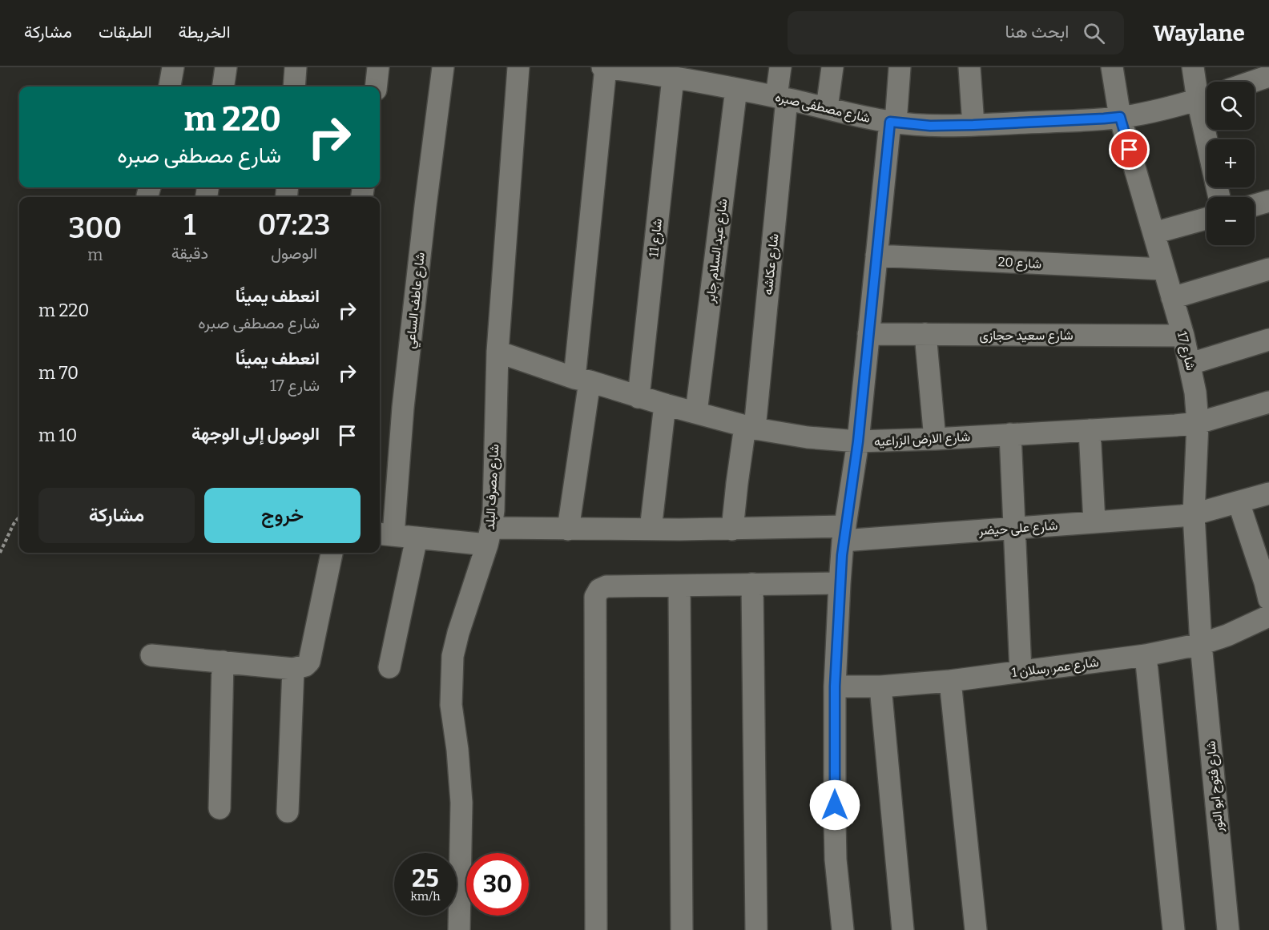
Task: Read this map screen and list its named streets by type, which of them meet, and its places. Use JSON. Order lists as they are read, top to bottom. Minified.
{"streets":{"street":["شارع مصطفى صبره","شارع 11","شارع عبد السلام جابر","شارع 20","شارع عكاشه","شارع عاطف الساعي","شارع سعيد حجازى","شارع 17","شارع الارض الزراعيه","شارع مصرف البلد","شارع على حيضر","شارع عمر رسلان 1","شارع فتوح ابو النور"]},"crossings":[["شارع مصطفى صبره","شارع 11"],["شارع مصطفى صبره","شارع عبد السلام جابر"],["شارع مصطفى صبره","شارع عكاشه"],["شارع مصطفى صبره","شارع 17"],["شارع 11","شارع الارض الزراعيه"],["شارع عبد السلام جابر","شارع الارض الزراعيه"],["شارع 20","شارع 17"],["شارع عكاشه","شارع الارض الزراعيه"],["شارع عكاشه","شارع على حيضر"],["شارع عاطف الساعي","شارع على حيضر"],["شارع سعيد حجازى","شارع 17"],["شارع 17","شارع الارض الزراعيه"],["شارع 17","شارع على حيضر"],["شارع 17","شارع عمر رسلان 1"],["شارع 17","شارع فتوح ابو النور"],["شارع الارض الزراعيه","شارع مصرف البلد"],["شارع مصرف البلد","شارع على حيضر"],["شارع عمر رسلان 1","شارع فتوح ابو النور"]],"page":{"header":"Waylane","search":"ابحث هنا","nav":["الخريطة","الطبقات","مشاركة"],"map_buttons":["+","−"],"turn":["220 m","شارع مصطفى صبره"],"eta":["07:23","الوصول","1","دقيقة","300","m"],"list":[{"name":"انعطف يمينًا","note":"شارع مصطفى صبره","value":"220 m"},{"name":"انعطف يمينًا","note":"شارع 17","value":"70 m"},{"name":"الوصول إلى الوجهة","value":"10 m"}],"buttons":["خروج","مشاركة"],"speed":"25 km/h","limit":"30"}}
